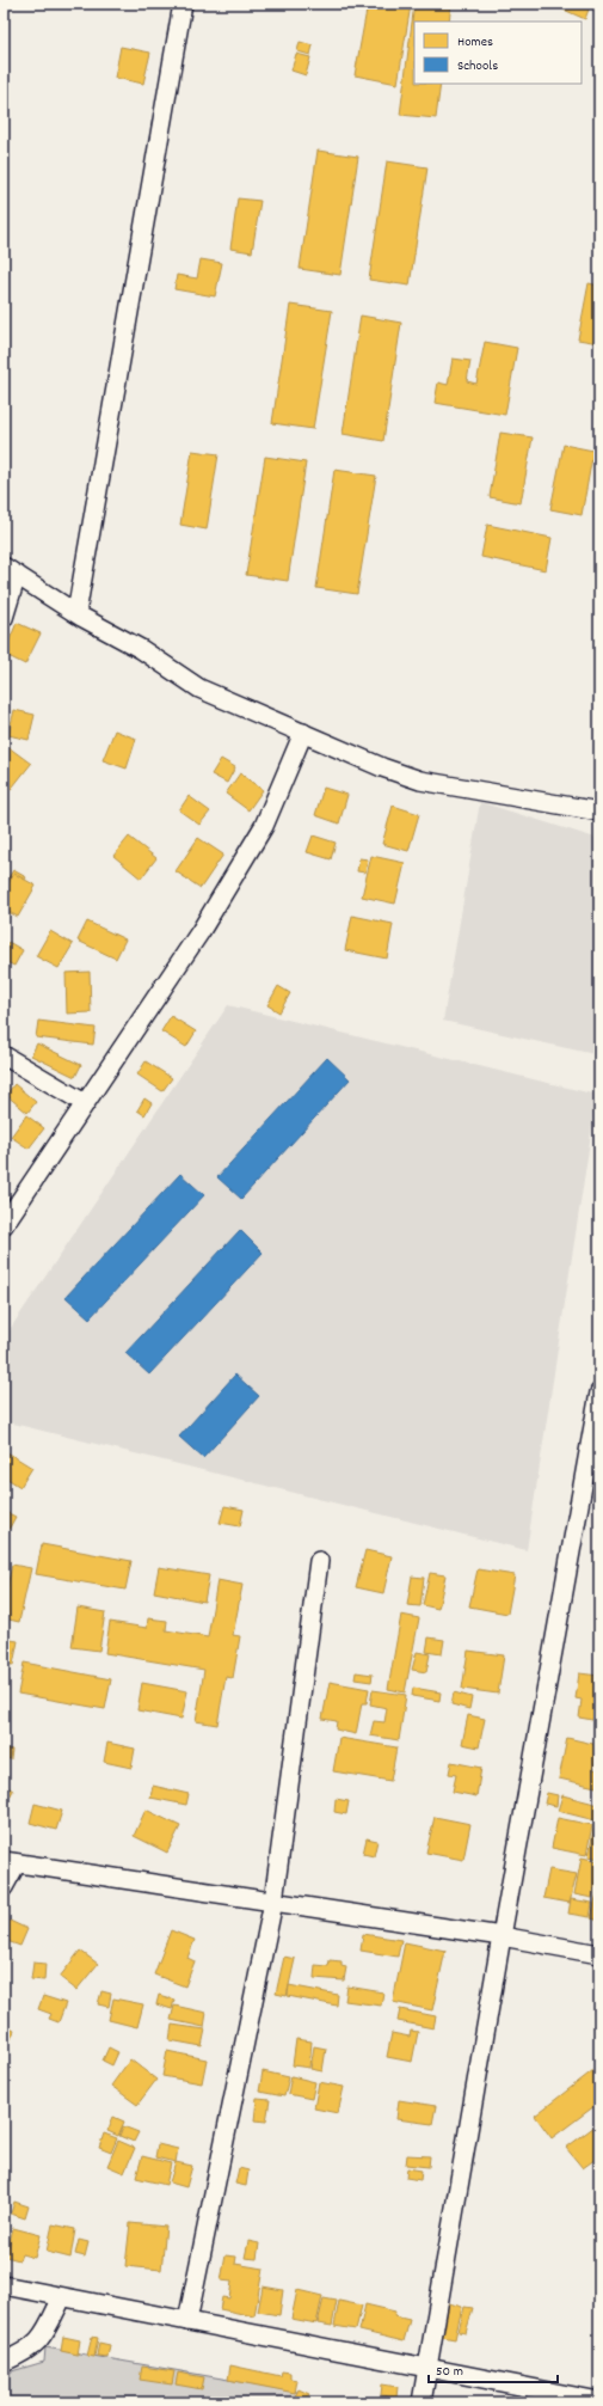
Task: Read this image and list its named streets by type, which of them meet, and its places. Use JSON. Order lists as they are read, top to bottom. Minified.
{"legend":["Homes","Schools"],"scale_bar":"50 m"}
